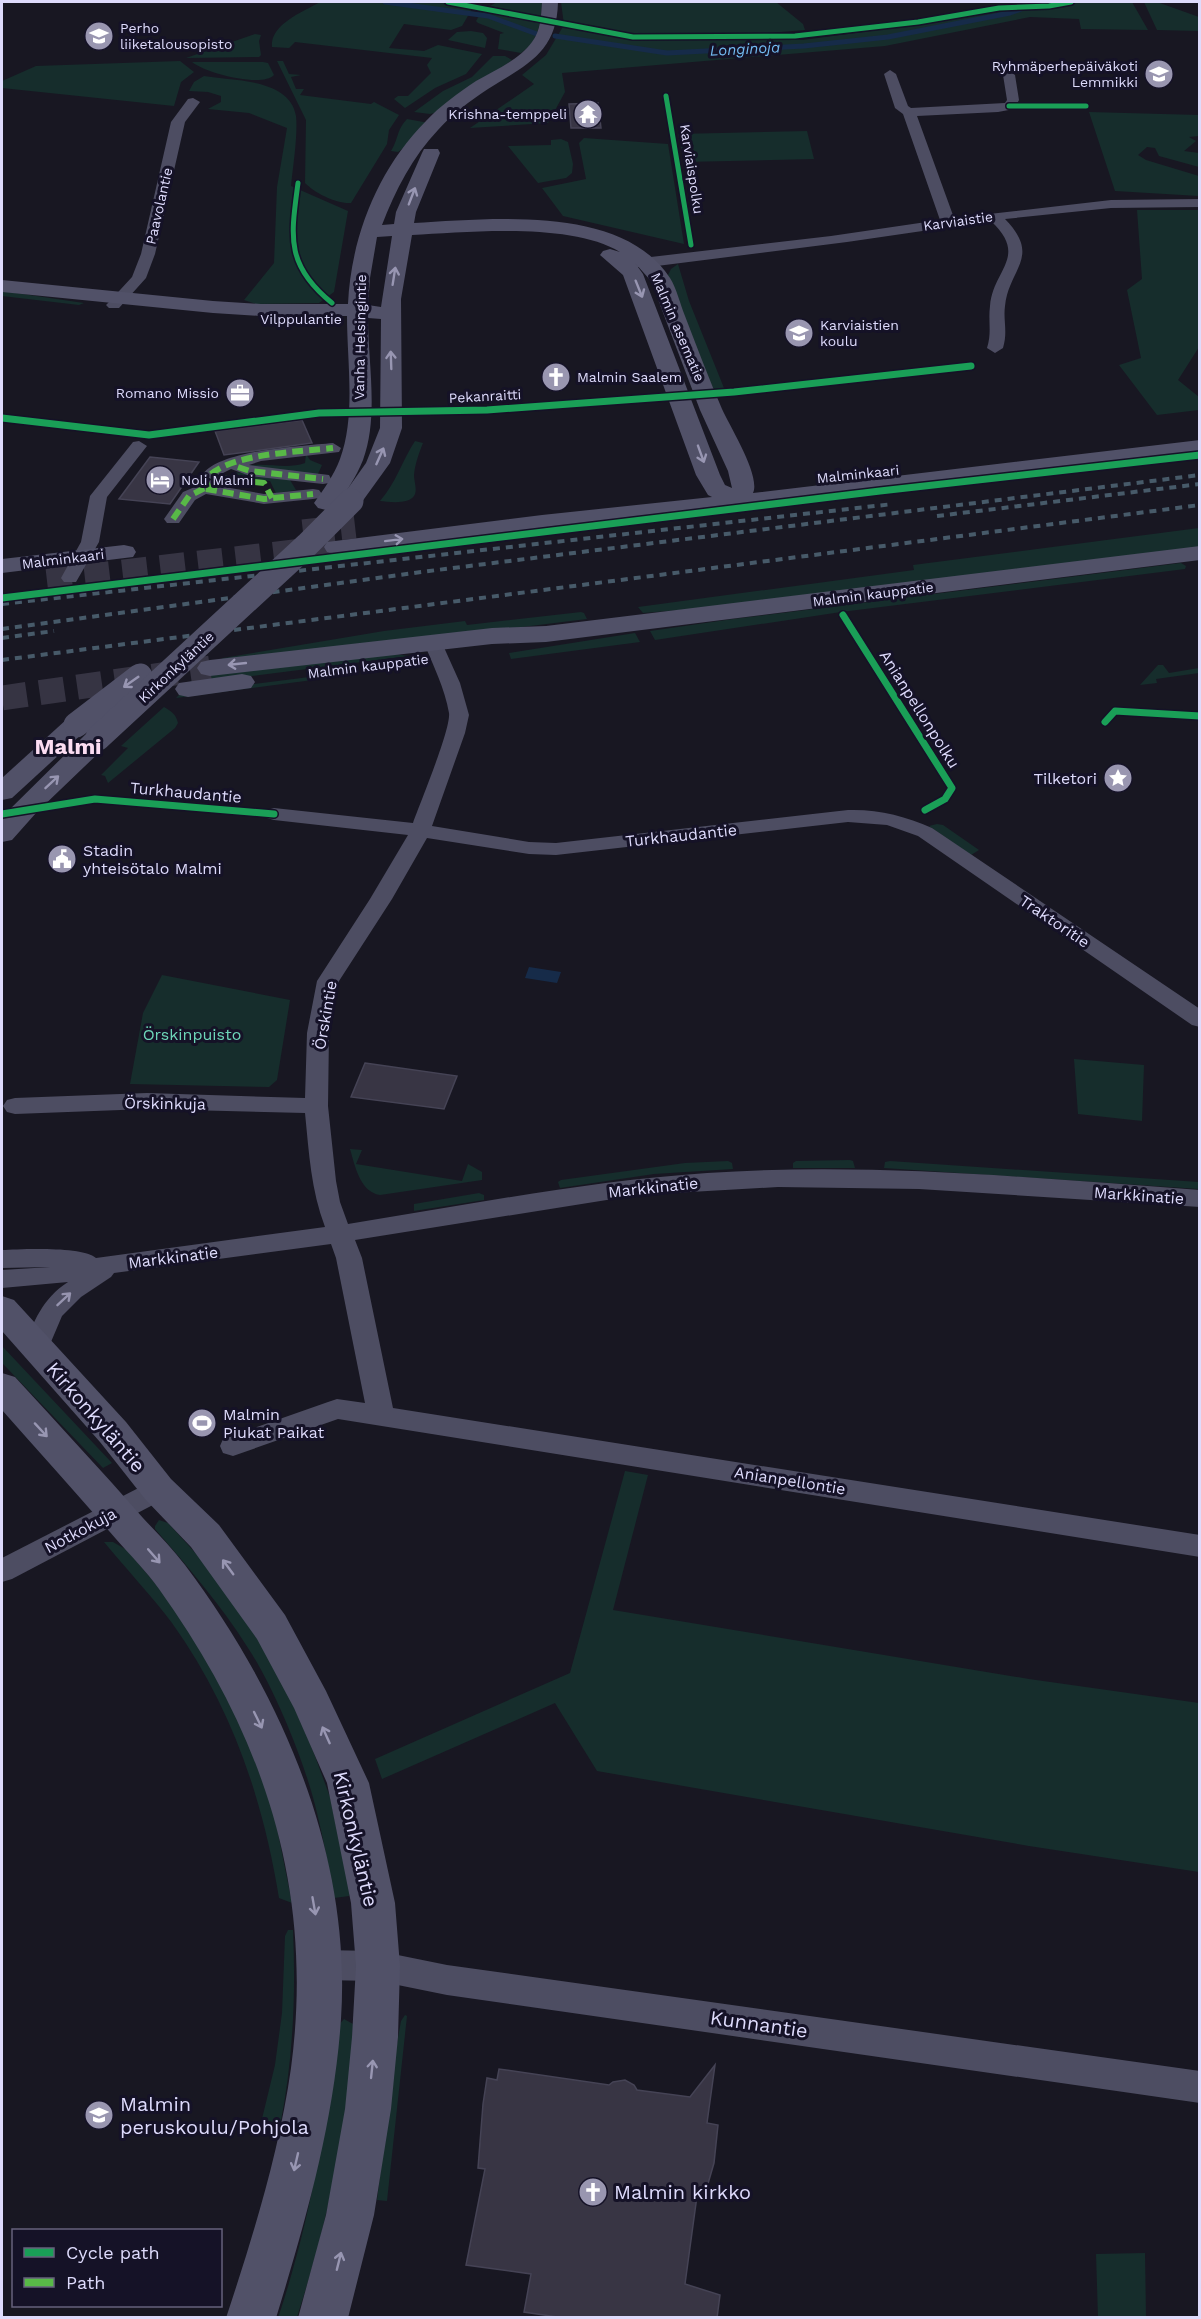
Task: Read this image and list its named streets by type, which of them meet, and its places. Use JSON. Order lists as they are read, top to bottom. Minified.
{"streets":{"main road":["Vilppulantie","Malmin asematie","Vanha Helsingintie","Malminkaari","Malmin kauppatie","Kirkonkyläntie"],"street":["Paavolantie","Karviaistie","Turkhaudantie","Traktoritie","Örskintie","Örskinkuja","Markkinatie","Anianpellontie","Notkokuja","Kunnantie"],"cycle path":["Karviaispolku","Pekanraitti","Anianpellonpolku"]},"crossings":[["Paavolantie","Vilppulantie"],["Karviaistie","Malmin asematie"],["Vilppulantie","Vanha Helsingintie"],["Malmin asematie","Malminkaari"],["Vanha Helsingintie","Kirkonkyläntie"],["Malmin kauppatie","Örskintie"],["Kirkonkyläntie","Markkinatie"],["Kirkonkyläntie","Notkokuja"],["Kirkonkyläntie","Kunnantie"],["Turkhaudantie","Traktoritie"],["Turkhaudantie","Örskintie"],["Örskintie","Örskinkuja"],["Örskintie","Markkinatie"],["Örskintie","Anianpellontie"]],"districts":["Malmi"],"water":["Longinoja"],"parks":["Örskinpuisto"],"places":{"school or university":["Perho liiketalousopisto","Ryhmäperhepäiväkoti Lemmikki","Karviaistien koulu","Malmin peruskoulu/Pohjola"],"temple":["Krishna-temppeli"],"church":["Malmin Saalem","Malmin kirkko"],"office":["Romano Missio"],"hotel":["Noli Malmi"],"place":["Tilketori"],"public building":["Stadin yhteisötalo Malmi"],"sports":["Malmin Piukat Paikat"]},"legend":["Cycle path","Path"]}
